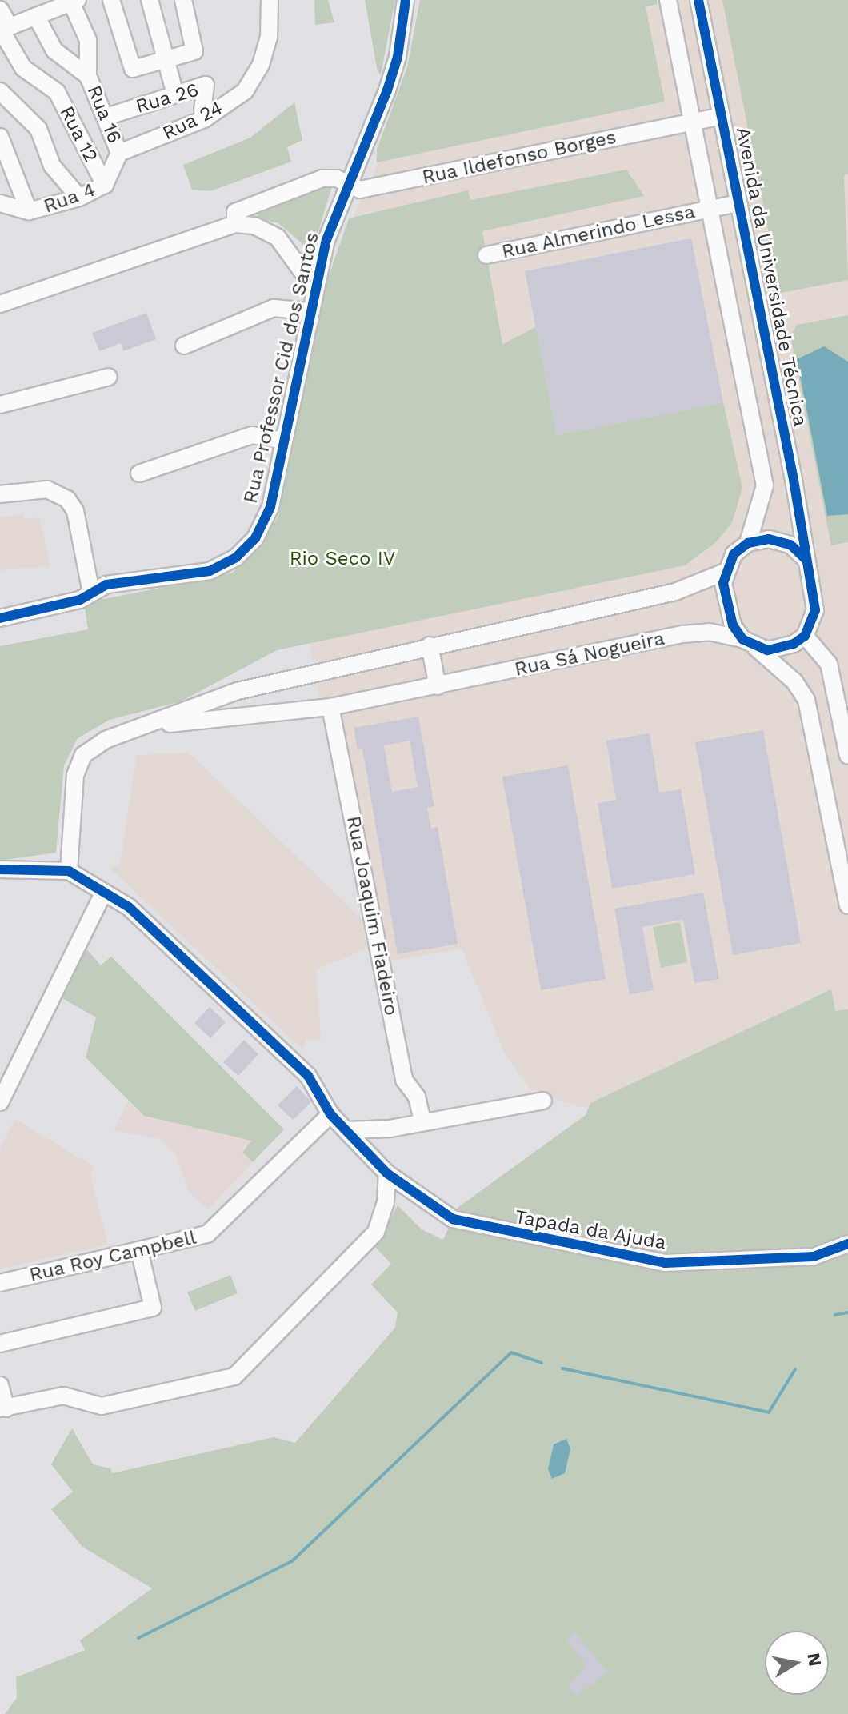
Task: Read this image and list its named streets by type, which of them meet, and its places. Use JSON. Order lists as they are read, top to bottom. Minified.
{"streets":{"street":["Rua 26","Rua 16","Rua 24","Rua 12","Rua Ildefonso Borges","Rua 4","Rua Almerindo Lessa","Avenida da Universidade Técnica","Rua Professor Cid dos Santos","Rua Sá Nogueira","Rua Joaquim Fiadeiro","Tapada da Ajuda","Rua Roy Campbell"]},"crossings":[["Rua 26","Rua 16"],["Rua 16","Rua 24"],["Rua 16","Rua 4"],["Rua 24","Rua 4"],["Rua 12","Rua 4"],["Rua Ildefonso Borges","Avenida da Universidade Técnica"],["Rua Ildefonso Borges","Rua Professor Cid dos Santos"],["Rua Almerindo Lessa","Avenida da Universidade Técnica"],["Avenida da Universidade Técnica","Rua Sá Nogueira"],["Rua Sá Nogueira","Rua Joaquim Fiadeiro"],["Rua Sá Nogueira","Tapada da Ajuda"],["Tapada da Ajuda","Rua Roy Campbell"]],"parks":["Rio Seco IV"],"north":"right"}
